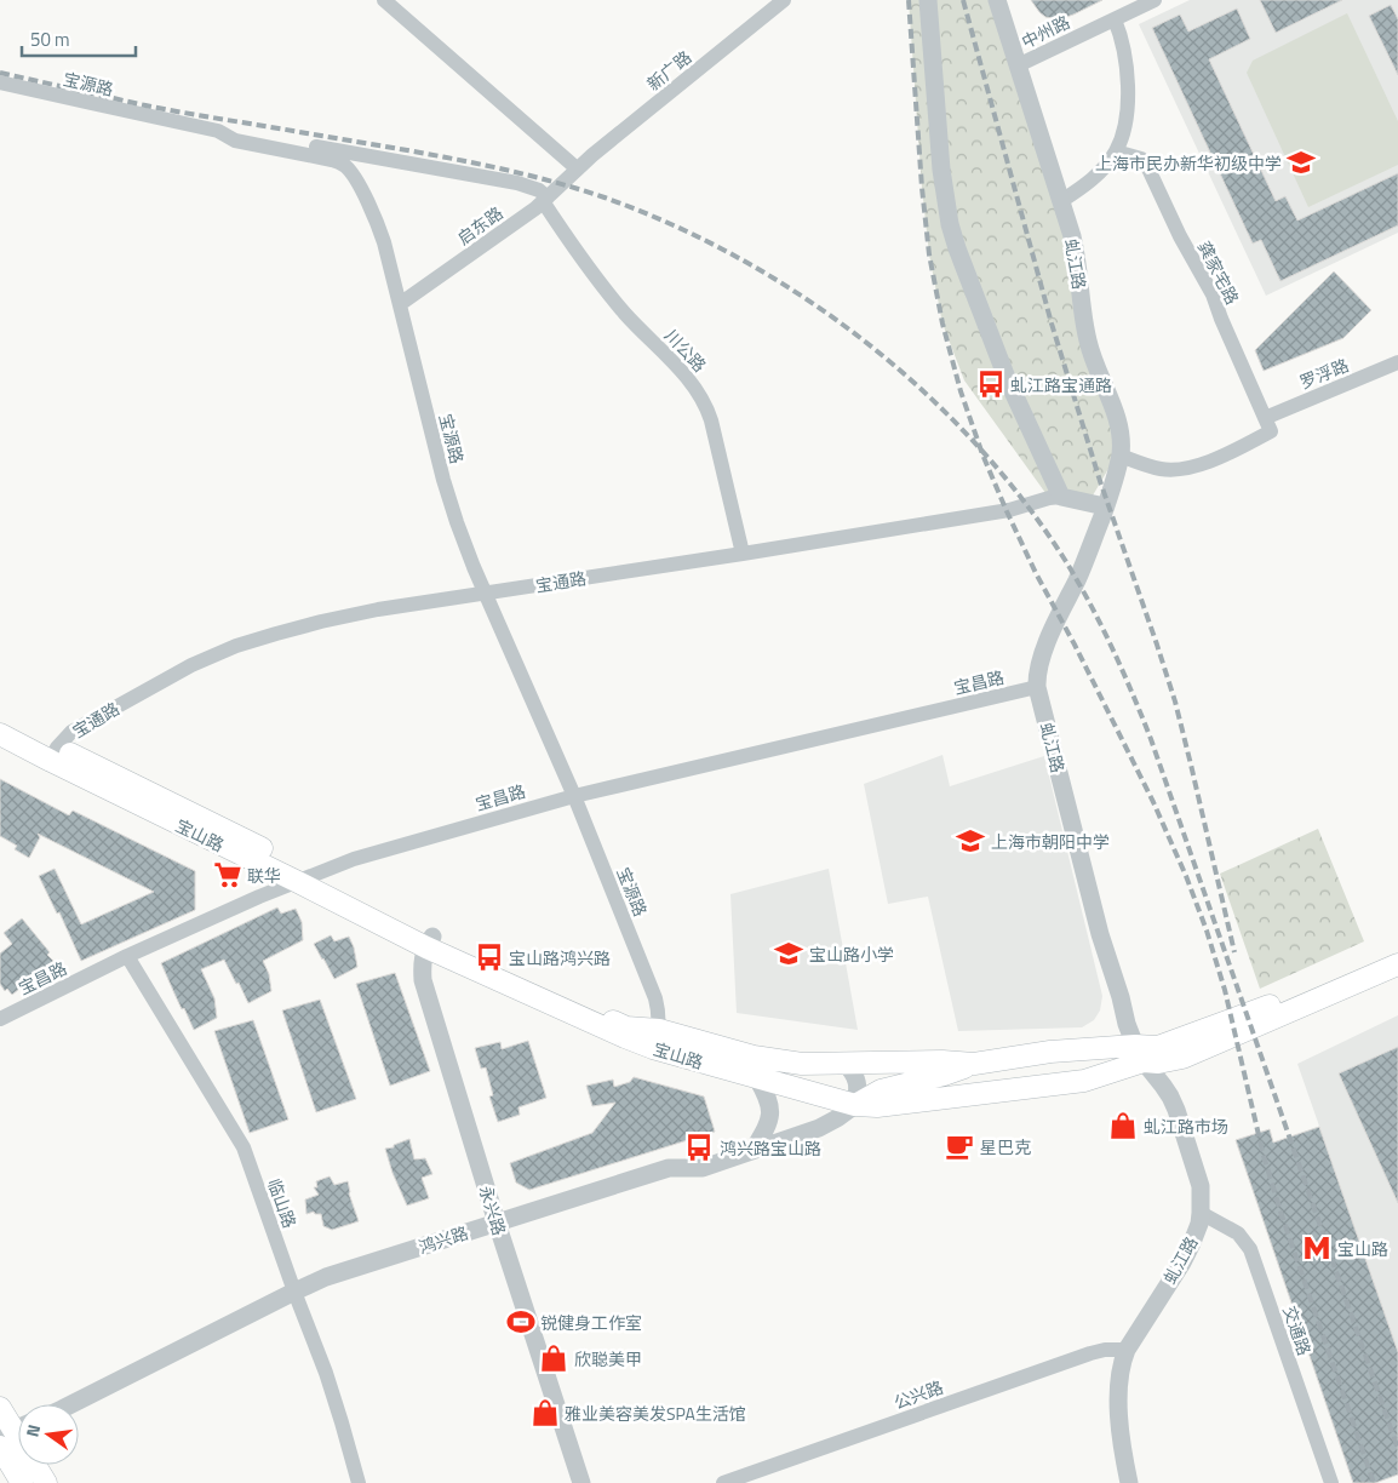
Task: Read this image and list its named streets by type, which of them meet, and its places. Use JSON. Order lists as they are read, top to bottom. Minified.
{"streets":{"main road":["宝山路"],"street":["中州路","新广路","宝源路","启东路","虬江路","龚家宅路","川公路","罗浮路","宝通路","宝昌路","临山路","永兴路","鸿兴路","交通路","公兴路"]},"crossings":[["中州路","虬江路"],["新广路","启东路"],["宝源路","启东路"],["宝源路","宝通路"],["宝源路","宝昌路"],["宝源路","宝山路"],["启东路","川公路"],["虬江路","罗浮路"],["虬江路","宝通路"],["虬江路","宝昌路"],["虬江路","宝山路"],["虬江路","交通路"],["虬江路","公兴路"],["龚家宅路","罗浮路"],["川公路","宝通路"],["宝通路","宝山路"],["宝昌路","宝山路"],["宝昌路","临山路"],["宝山路","永兴路"],["宝山路","鸿兴路"],["临山路","鸿兴路"],["永兴路","鸿兴路"]],"places":{"school or university":["上海市民办新华初级中学","上海市朝阳中学","宝山路小学"],"bus stop":["虬江路宝通路","宝山路鸿兴路","鸿兴路宝山路"],"supermarket":["联华"],"shop":["虬江路市场","欣聪美甲","雅业美容美发SPA生活馆"],"cafe":["星巴克"],"metro station":["宝山路"],"sports":["锐健身工作室"]},"scale_bar":"50 m","north":"left"}
